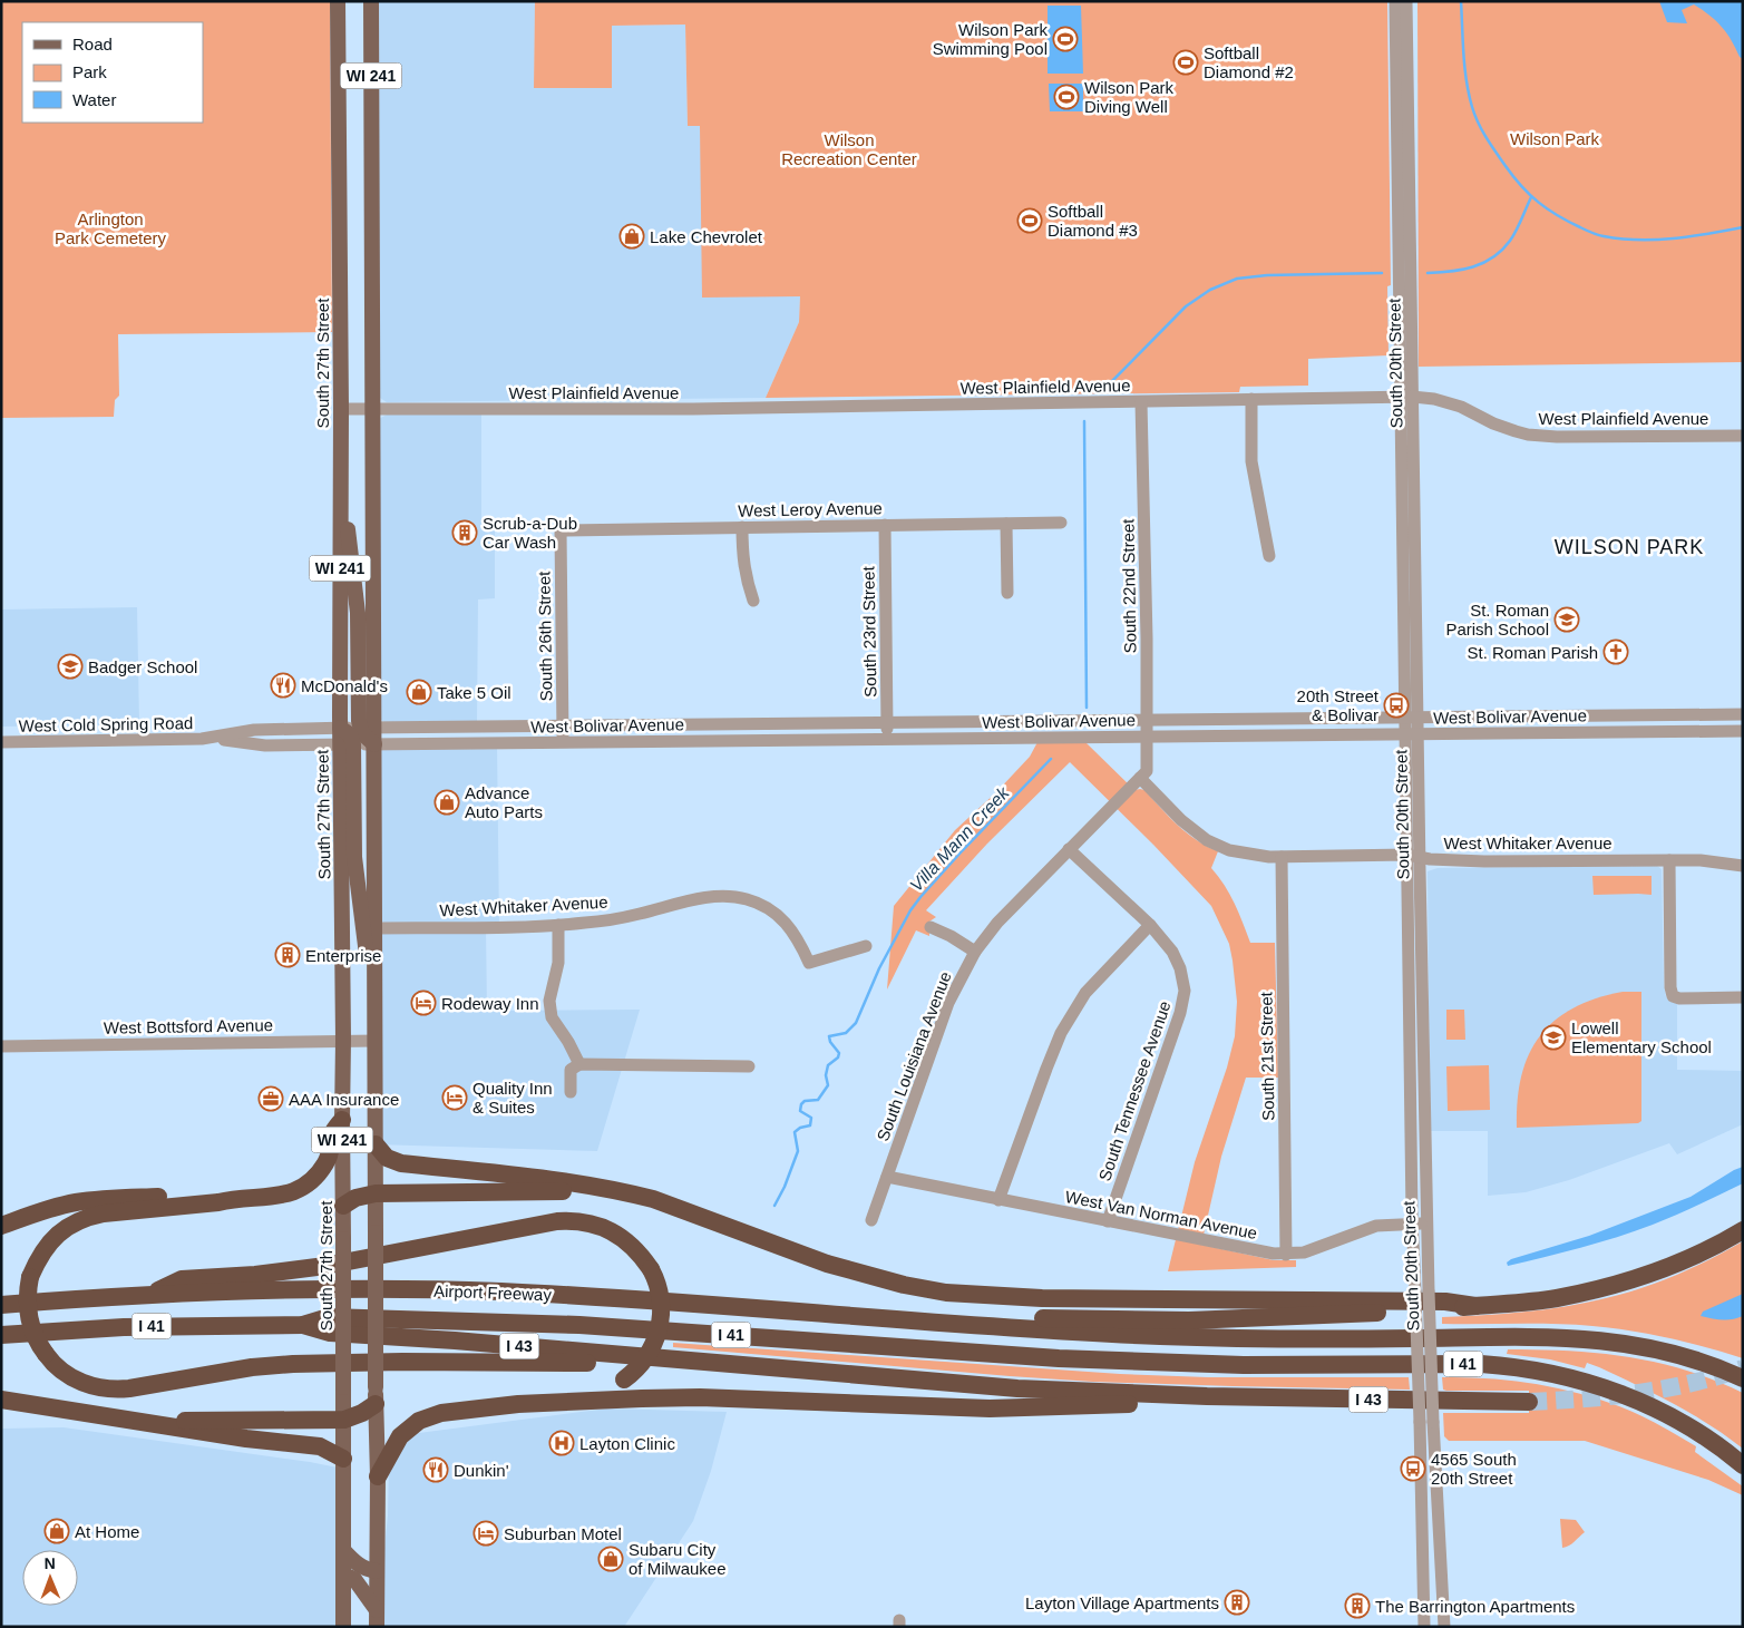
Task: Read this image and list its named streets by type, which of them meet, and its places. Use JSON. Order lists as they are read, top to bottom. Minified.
{"streets":{"highway":["Airport Freeway","I 41","I 43"],"main road":["WI 241","South 27th Street"],"street":["South 20th Street","West Plainfield Avenue","West Leroy Avenue","South 22nd Street","South 23rd Street","South 26th Street","West Bolivar Avenue","West Cold Spring Road","West Whitaker Avenue","West Bottsford Avenue","South Louisiana Avenue","South 21st Street","South Tennessee Avenue","West Van Norman Avenue"]},"crossings":[["WI 241","West Plainfield Avenue"],["WI 241","West Bolivar Avenue"],["WI 241","West Cold Spring Road"],["WI 241","West Whitaker Avenue"],["WI 241","West Bottsford Avenue"],["South 27th Street","West Plainfield Avenue"],["South 27th Street","West Cold Spring Road"],["South 27th Street","West Bottsford Avenue"],["South 20th Street","West Plainfield Avenue"],["South 20th Street","West Bolivar Avenue"],["South 20th Street","West Whitaker Avenue"],["South 20th Street","West Van Norman Avenue"],["West Plainfield Avenue","South 22nd Street"],["West Leroy Avenue","South 23rd Street"],["West Leroy Avenue","South 26th Street"],["South 22nd Street","West Bolivar Avenue"],["South 22nd Street","West Whitaker Avenue"],["South 22nd Street","South Louisiana Avenue"],["South 23rd Street","West Bolivar Avenue"],["South 26th Street","West Bolivar Avenue"],["West Bolivar Avenue","West Cold Spring Road"],["West Whitaker Avenue","South Louisiana Avenue"],["West Whitaker Avenue","South 21st Street"],["South Louisiana Avenue","South Tennessee Avenue"],["South Louisiana Avenue","West Van Norman Avenue"],["South 21st Street","West Van Norman Avenue"],["South Tennessee Avenue","West Van Norman Avenue"],["Airport Freeway","I 41"],["I 41","I 43"]],"districts":["WILSON PARK"],"water":["Villa Mann Creek"],"parks":["Wilson Park","Wilson Recreation Center","Arlington Park Cemetery"],"places":{"sports":["Wilson Park Swimming Pool","Softball Diamond #2","Wilson Park Diving Well","Softball Diamond #3"],"shop":["Lake Chevrolet","Take 5 Oil","Advance Auto Parts","At Home","Subaru City of Milwaukee"],"building":["Scrub-a-Dub Car Wash","Enterprise","Layton Village Apartments","The Barrington Apartments"],"school or university":["St. Roman Parish School","Badger School","Lowell Elementary School"],"church":["St. Roman Parish"],"restaurant":["McDonald's","Dunkin'"],"bus stop":["20th Street & Bolivar","4565 South 20th Street"],"hotel":["Rodeway Inn","Quality Inn & Suites","Suburban Motel"],"office":["AAA Insurance"],"hospital":["Layton Clinic"]},"legend":["Road","Park","Water"],"north":"top"}
